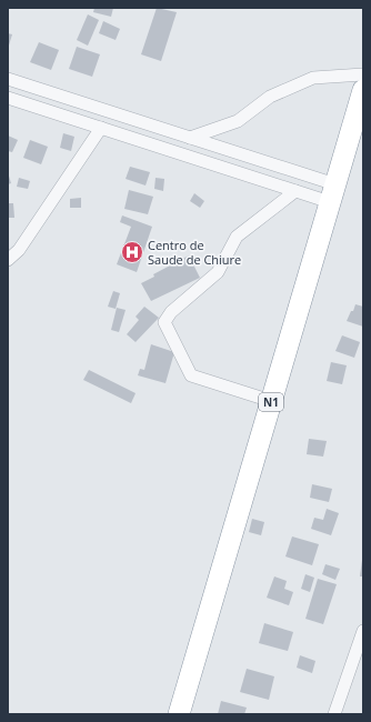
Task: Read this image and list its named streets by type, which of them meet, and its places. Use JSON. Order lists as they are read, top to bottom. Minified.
{"streets":{"highway":["N1"]},"places":{"hospital":["Centro de Saude de Chiure"]}}
